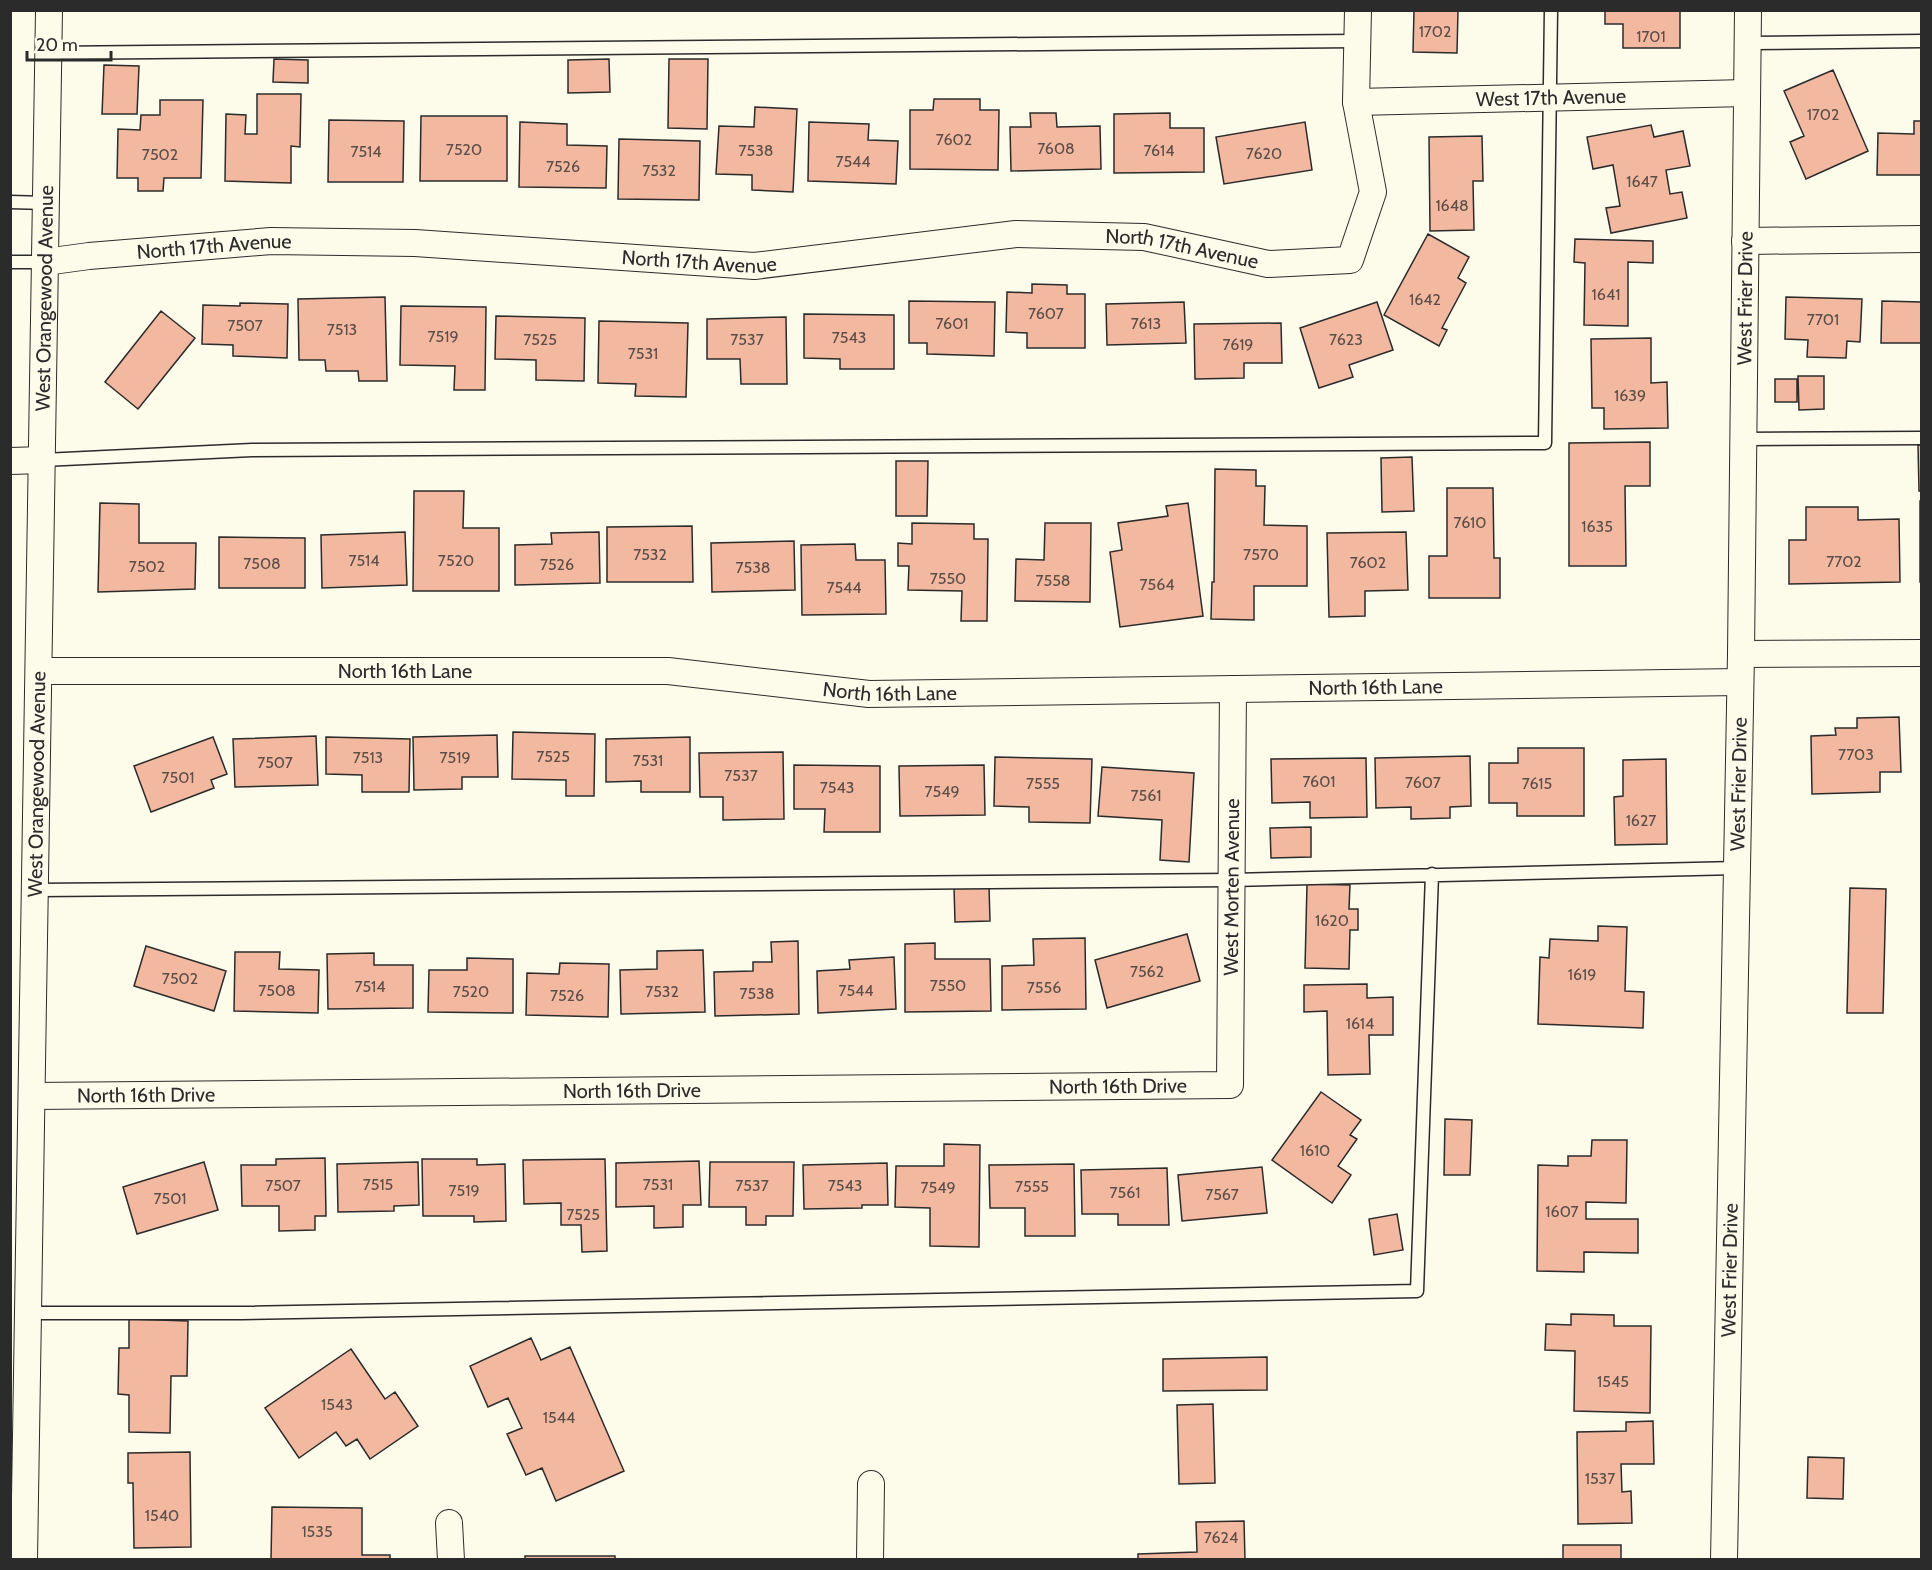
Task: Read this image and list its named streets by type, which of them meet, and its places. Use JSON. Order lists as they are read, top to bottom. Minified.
{"streets":{"street":["West 17th Avenue","North 17th Avenue","West Orangewood Avenue","West Frier Drive","North 16th Lane","West Morten Avenue","North 16th Drive"]},"crossings":[["West 17th Avenue","North 17th Avenue"],["West 17th Avenue","West Frier Drive"],["North 17th Avenue","West Orangewood Avenue"],["West Orangewood Avenue","North 16th Lane"],["West Orangewood Avenue","North 16th Drive"],["West Frier Drive","North 16th Lane"],["North 16th Lane","West Morten Avenue"],["West Morten Avenue","North 16th Drive"]],"house_numbers":["1702","1701","1702","7602","7608","7520","7538","7614","7514","7620","7502","7544","7526","7532","1647","1648","1641","1642","7607","7701","7601","7613","7507","7513","7519","7543","7525","7537","7623","7619","7531","1639","7610","1635","7532","7570","7514","7520","7702","7602","7508","7526","7502","7538","7550","7558","7564","7544","7703","7525","7513","7519","7531","7507","7537","7501","7601","7607","7555","7615","7543","7549","7561","1627","1620","7562","1619","7502","7550","7514","7556","7508","7544","7520","7532","7538","7526","1614","1610","7515","7531","7507","7537","7543","7555","7549","7519","7561","7567","7501","1607","7525","1545","1543","1544","1537","1540","1535","7624"],"scale_bar":"20 m"}
